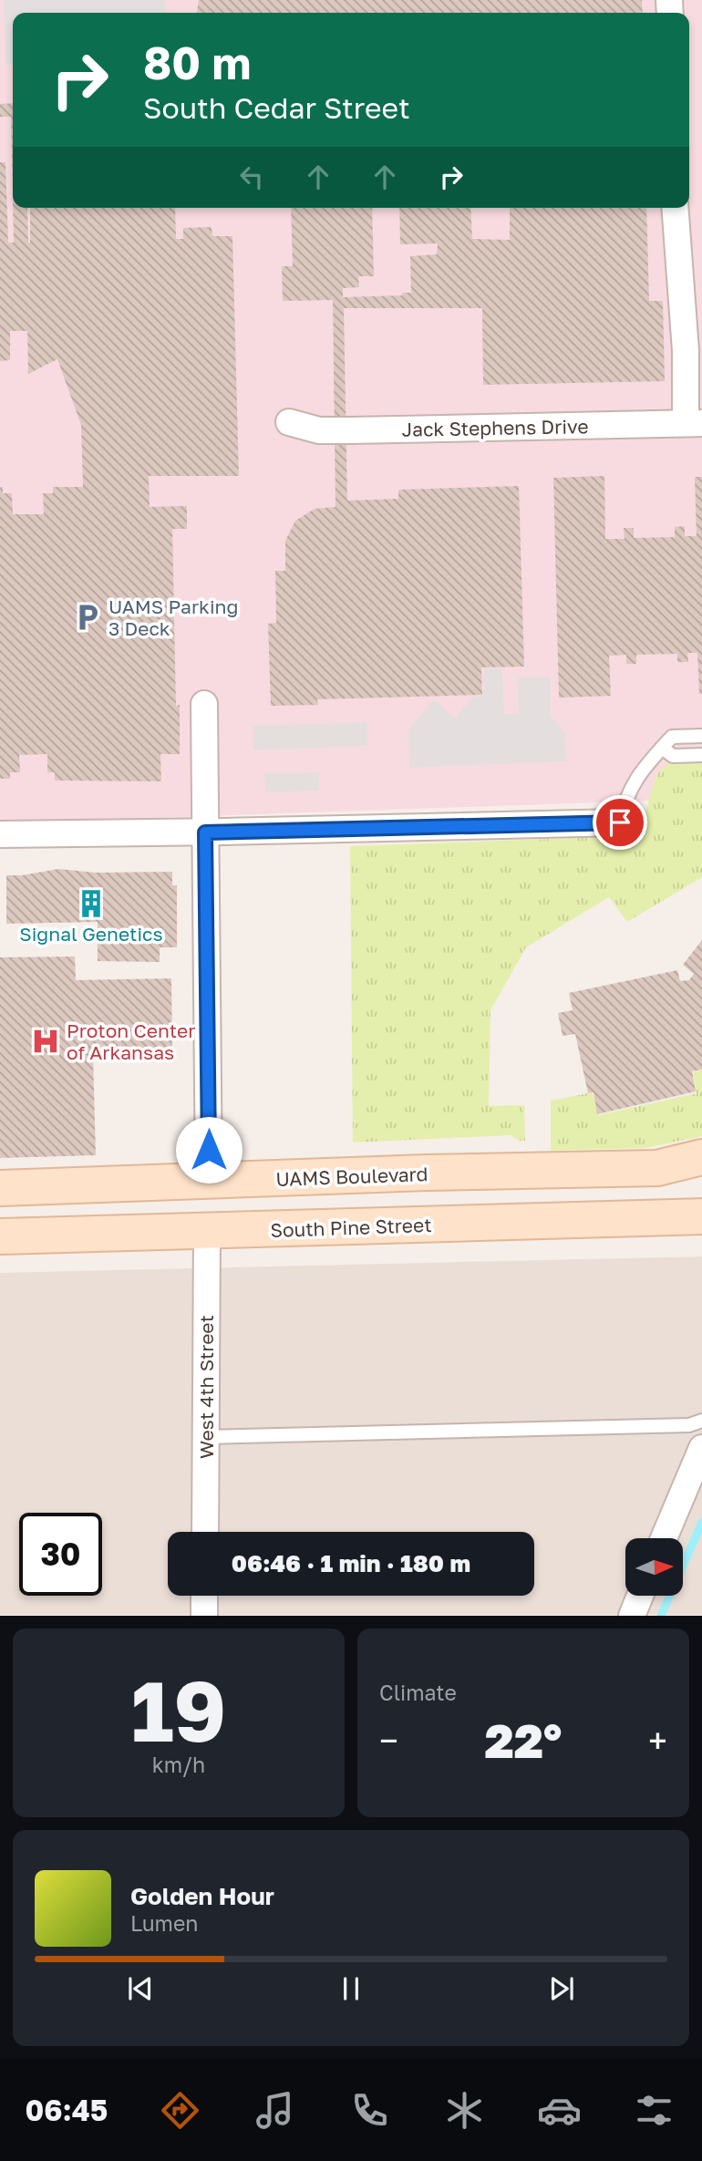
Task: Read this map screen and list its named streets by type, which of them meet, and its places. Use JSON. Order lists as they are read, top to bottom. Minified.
{"streets":{"main road":["UAMS Boulevard","South Pine Street"],"street":["Jack Stephens Drive","West 4th Street"]},"crossings":[["South Pine Street","West 4th Street"]],"places":{"parking":["UAMS Parking 3 Deck"],"building":["Signal Genetics"],"hospital":["Proton Center of Arkansas"]},"north":"right","page":{"turn":["80 m","South Cedar Street"],"limit":"30","trip":"06:46 · 1 min · 180 m","tile":[["19","km/h"],"Climate"],"heat":["−","22°","+"],"song":["Golden Hour","Lumen"],"tabs":"06:45"}}
